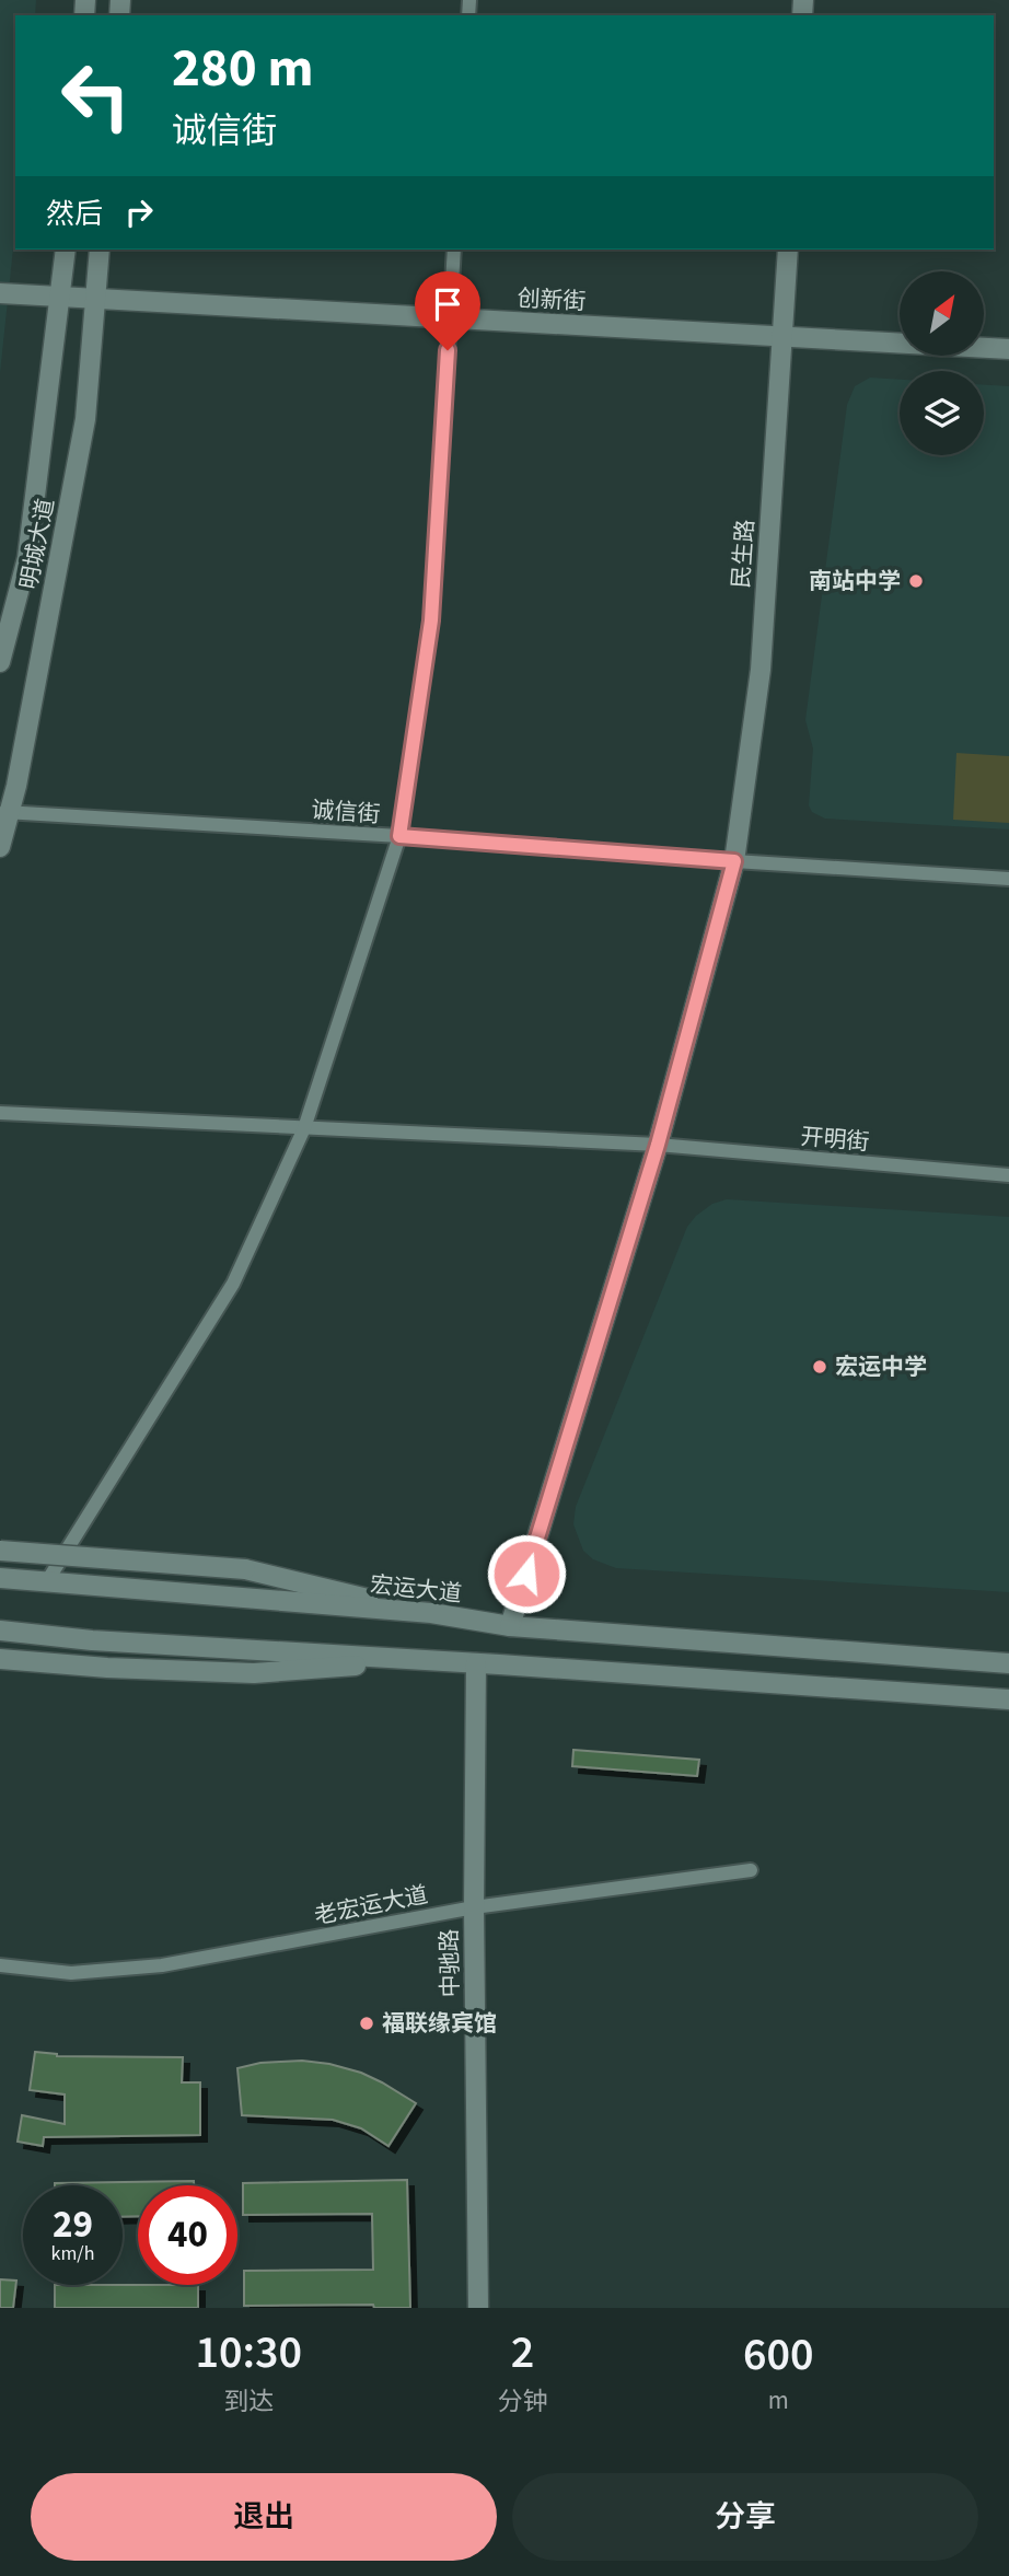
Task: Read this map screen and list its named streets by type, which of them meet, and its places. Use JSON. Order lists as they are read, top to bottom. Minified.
{"streets":{"main road":["创新街","明城大道","民生路","宏运大道","中驰路"],"street":["诚信街","开明街","老宏运大道"]},"crossings":[["创新街","明城大道"],["创新街","民生路"],["明城大道","诚信街"],["民生路","诚信街"],["民生路","开明街"],["民生路","宏运大道"],["老宏运大道","中驰路"]],"places":["南站中学","宏运中学","福联缘宾馆"],"north":"top right","page":{"turn":["280 m","诚信街"],"then":"然后","speed":"29 km/h","limit":"40","eta":["10:30","到达","2","分钟","600","m"],"buttons":["退出","分享"]}}
